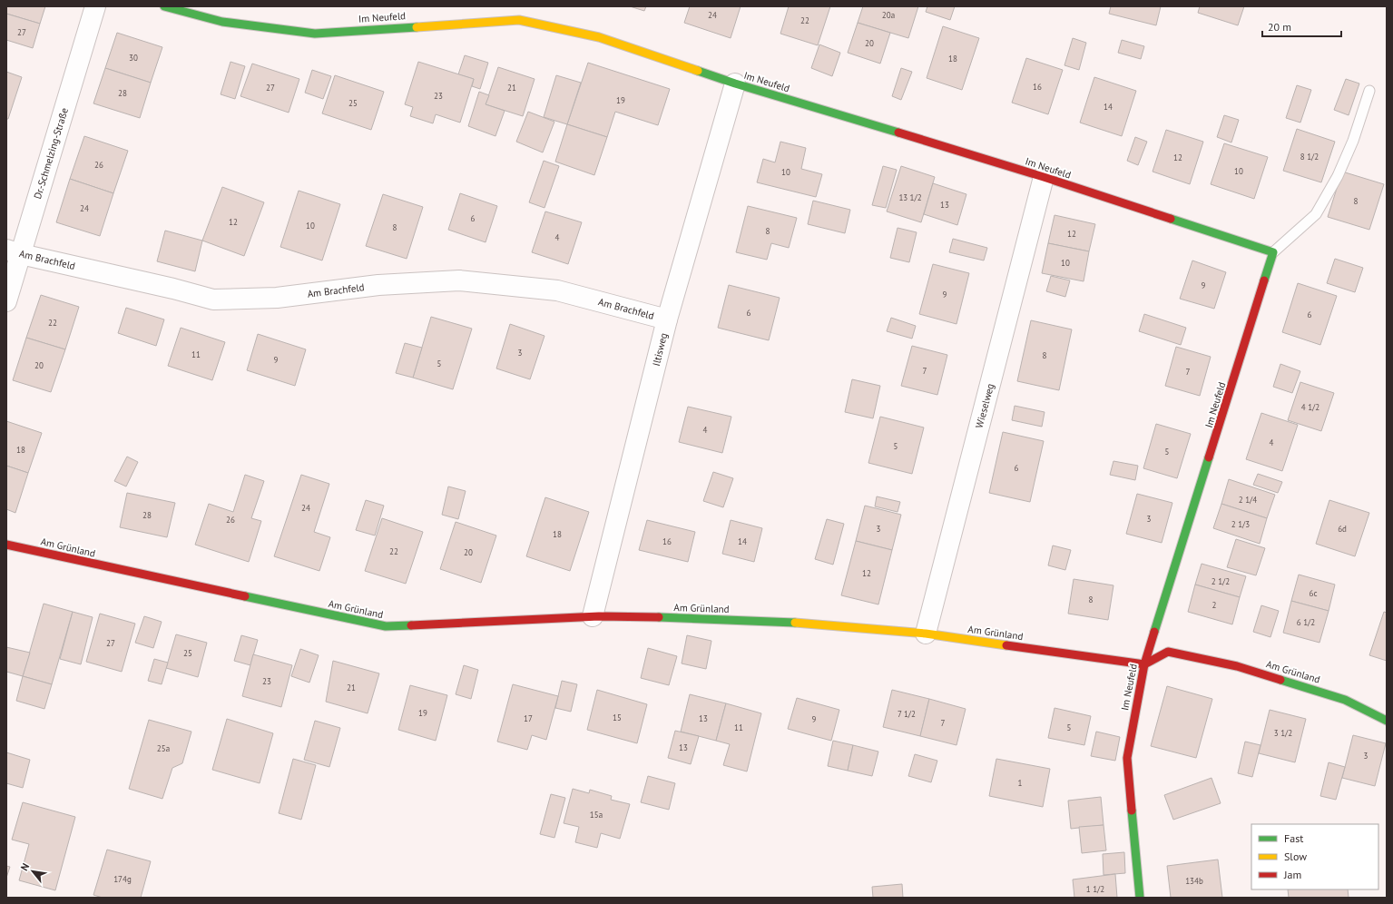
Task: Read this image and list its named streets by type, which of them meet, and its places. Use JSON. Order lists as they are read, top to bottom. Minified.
{"streets":{"street":["Im Neufeld","Dr.-Schmelzing-Straße","Am Brachfeld","Iltisweg","Wieselweg","Am Grünland"]},"crossings":[["Im Neufeld","Iltisweg"],["Im Neufeld","Wieselweg"],["Im Neufeld","Am Grünland"],["Dr.-Schmelzing-Straße","Am Brachfeld"],["Am Brachfeld","Iltisweg"],["Iltisweg","Am Grünland"],["Wieselweg","Am Grünland"]],"house_numbers":["24","20a","22","27","20","30","18","16","27","21","28","23","19","25","14","8 1/2","12","26","10","10","13 1/2","8","13","24","6","12","10","8","8","12","4","10","9","9","6","6","22","3","11","8","9","5","20","7","7","4 1/2","4","4","5","18","5","6","2 1/4","24","28","3","26","2 1/3","3","6d","18","16","14","22","20","12","2 1/2","6c","8","2","6 1/2","27","25","23","21","19","7 1/2","15","17","13","9","7","11","5","3 1/2","13","25a","3","1","15a","174g","134b","1 1/2"],"legend":["Fast","Slow","Jam"],"scale_bar":"20 m","north":"top left"}
